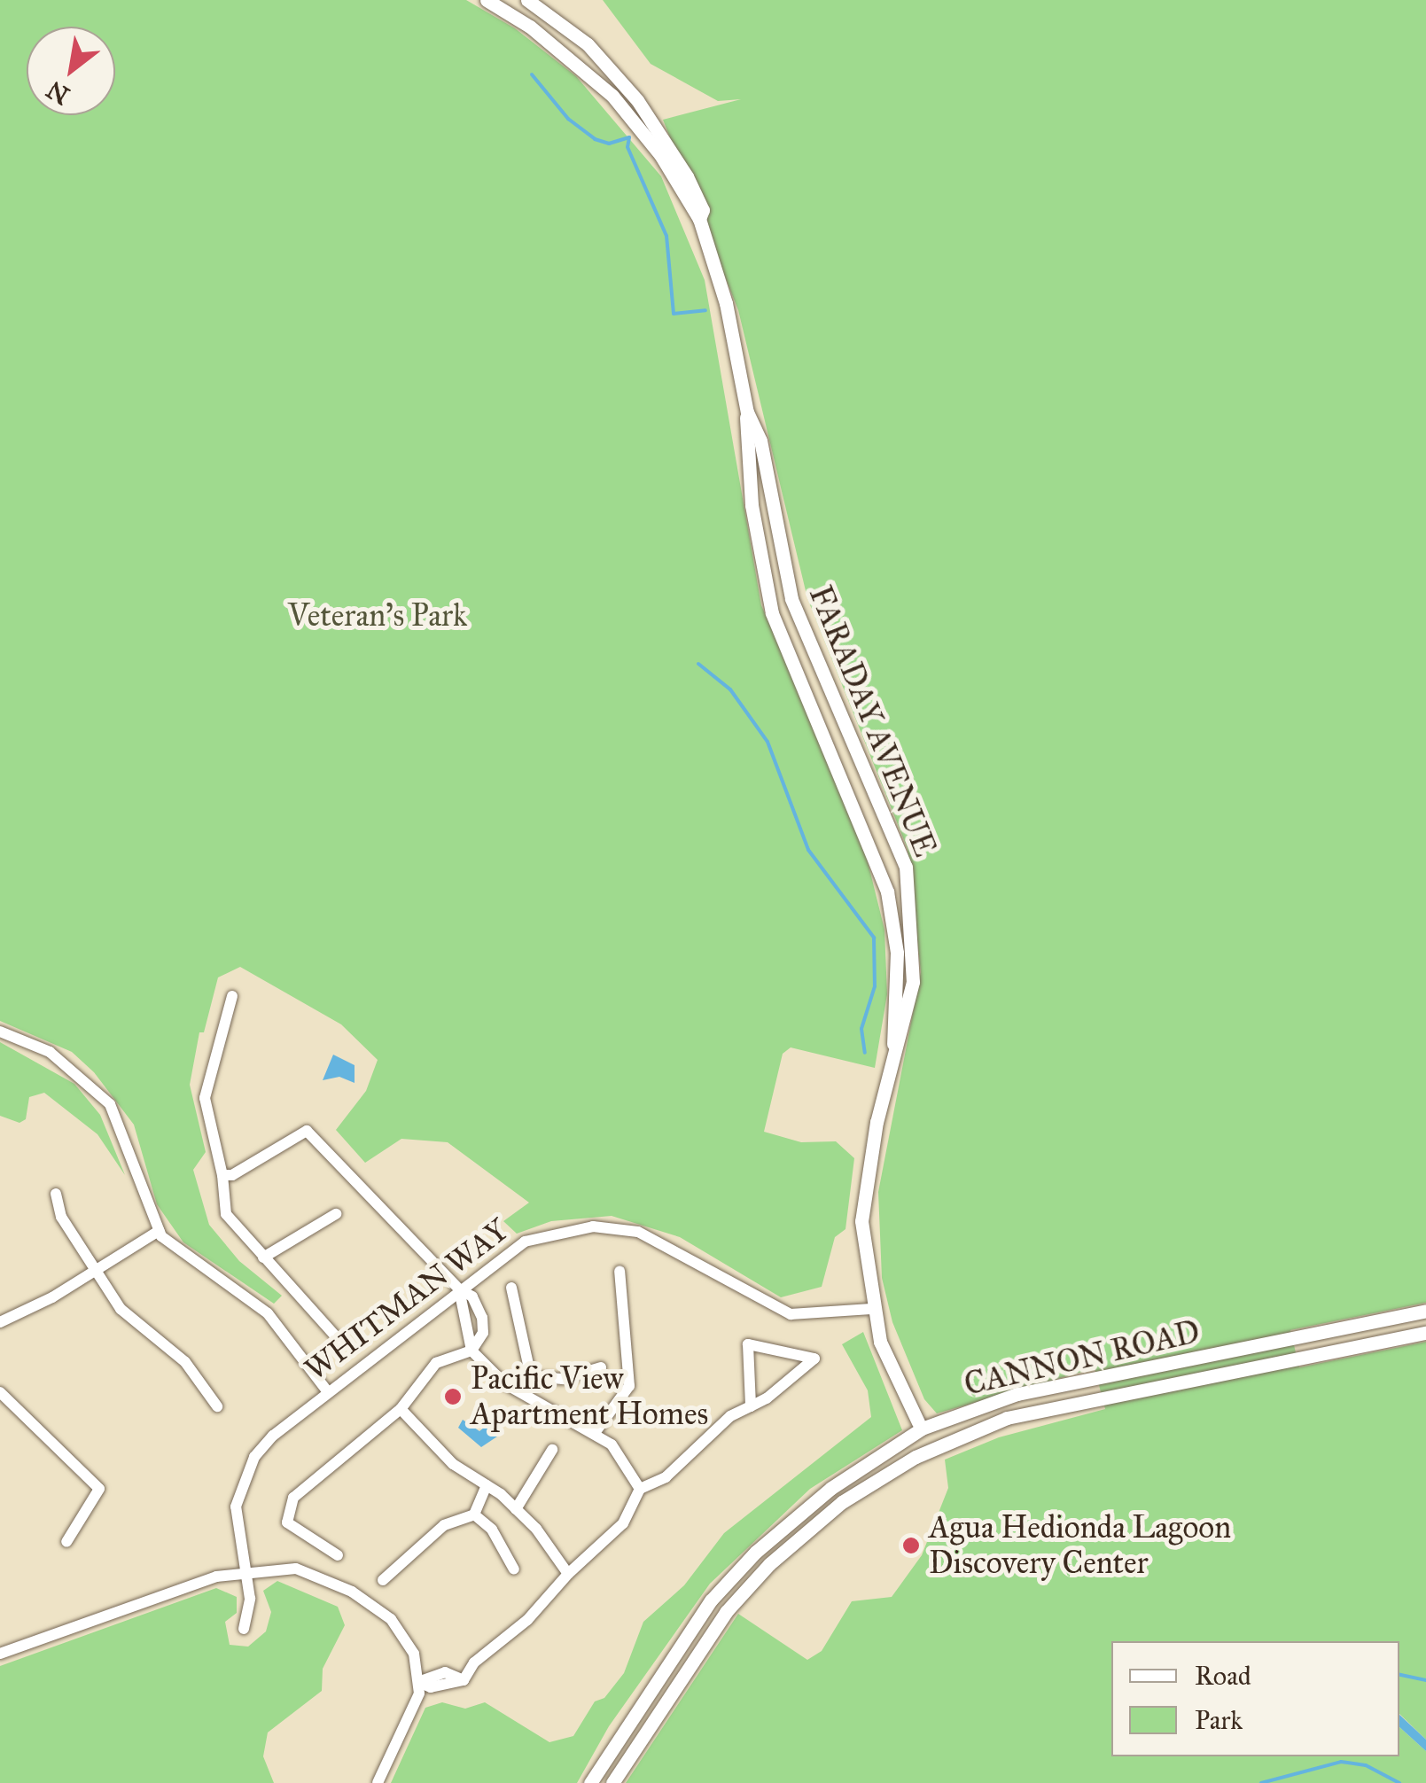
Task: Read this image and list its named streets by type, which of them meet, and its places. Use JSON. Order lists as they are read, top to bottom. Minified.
{"streets":{"main road":["FARADAY AVENUE","CANNON ROAD"],"street":["WHITMAN WAY"]},"crossings":[["FARADAY AVENUE","WHITMAN WAY"],["FARADAY AVENUE","CANNON ROAD"]],"parks":["Veteran's Park"],"places":["Pacific View Apartment Homes","Agua Hedionda Lagoon Discovery Center"],"legend":["Road","Park"],"north":"bottom left"}
